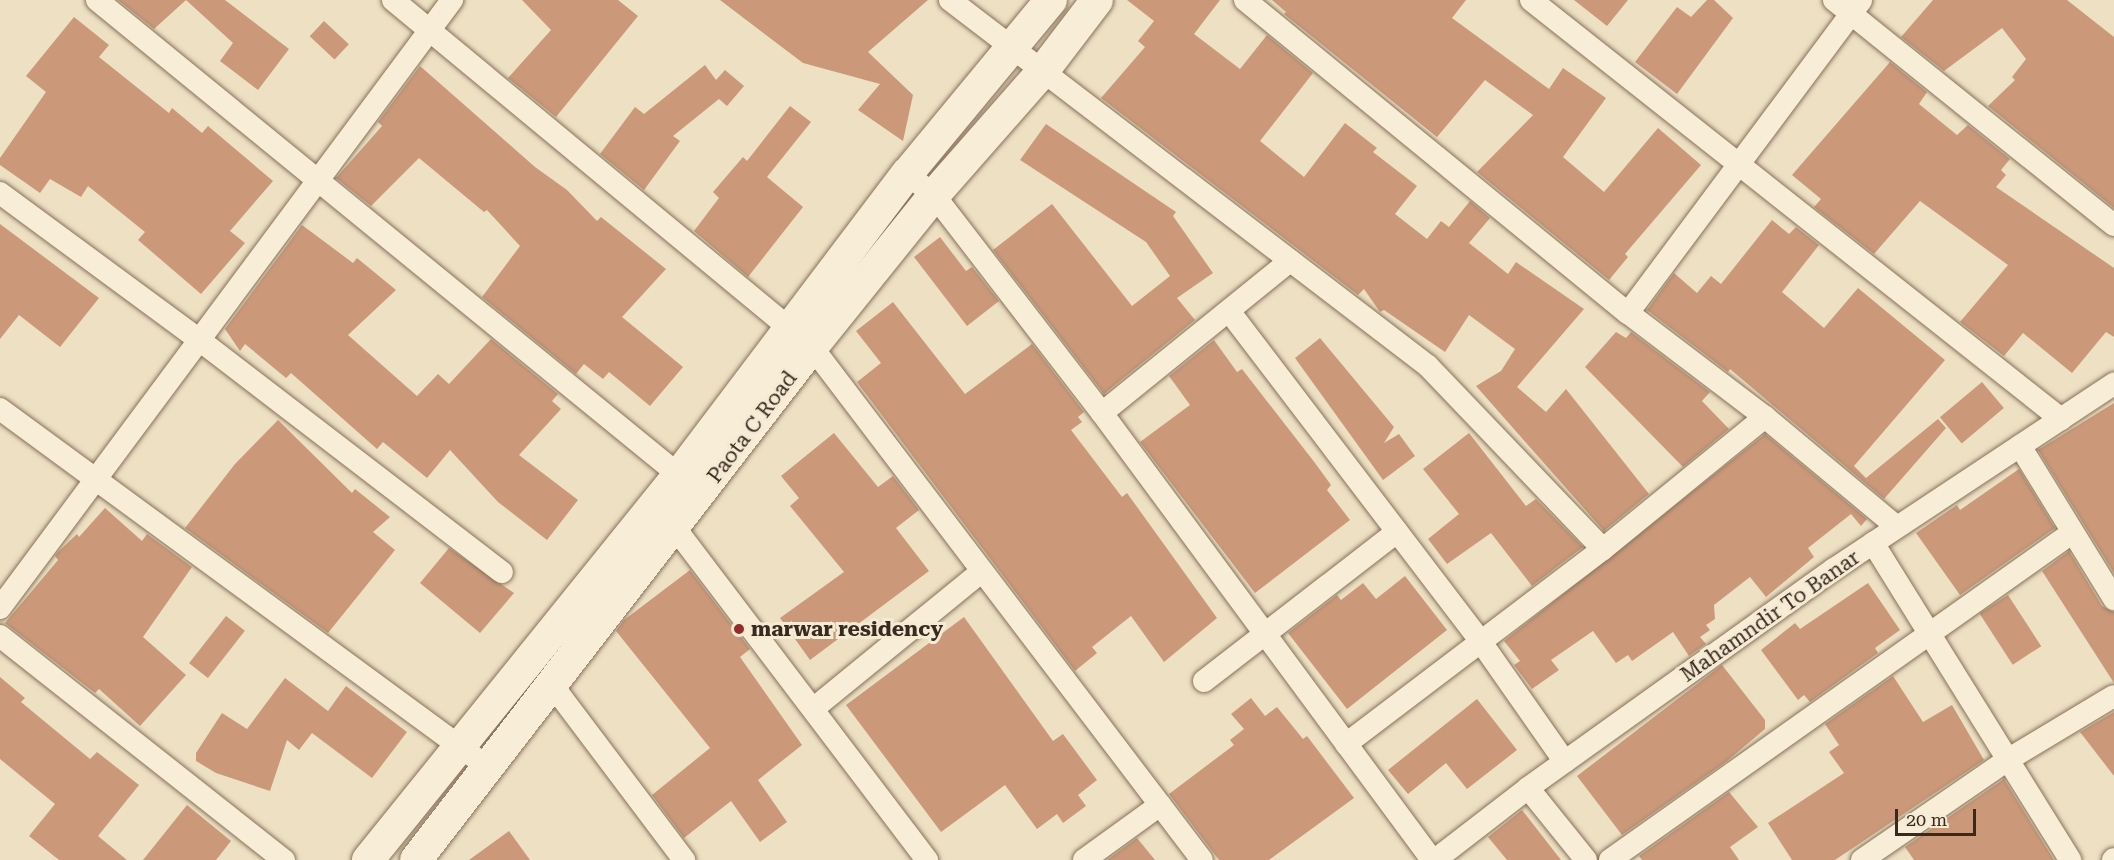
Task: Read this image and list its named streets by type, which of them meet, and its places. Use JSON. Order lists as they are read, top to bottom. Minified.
{"streets":{"street":["Paota C Road","Mahamndir To Banar"]},"places":["marwar residency"],"scale_bar":"20 m"}
